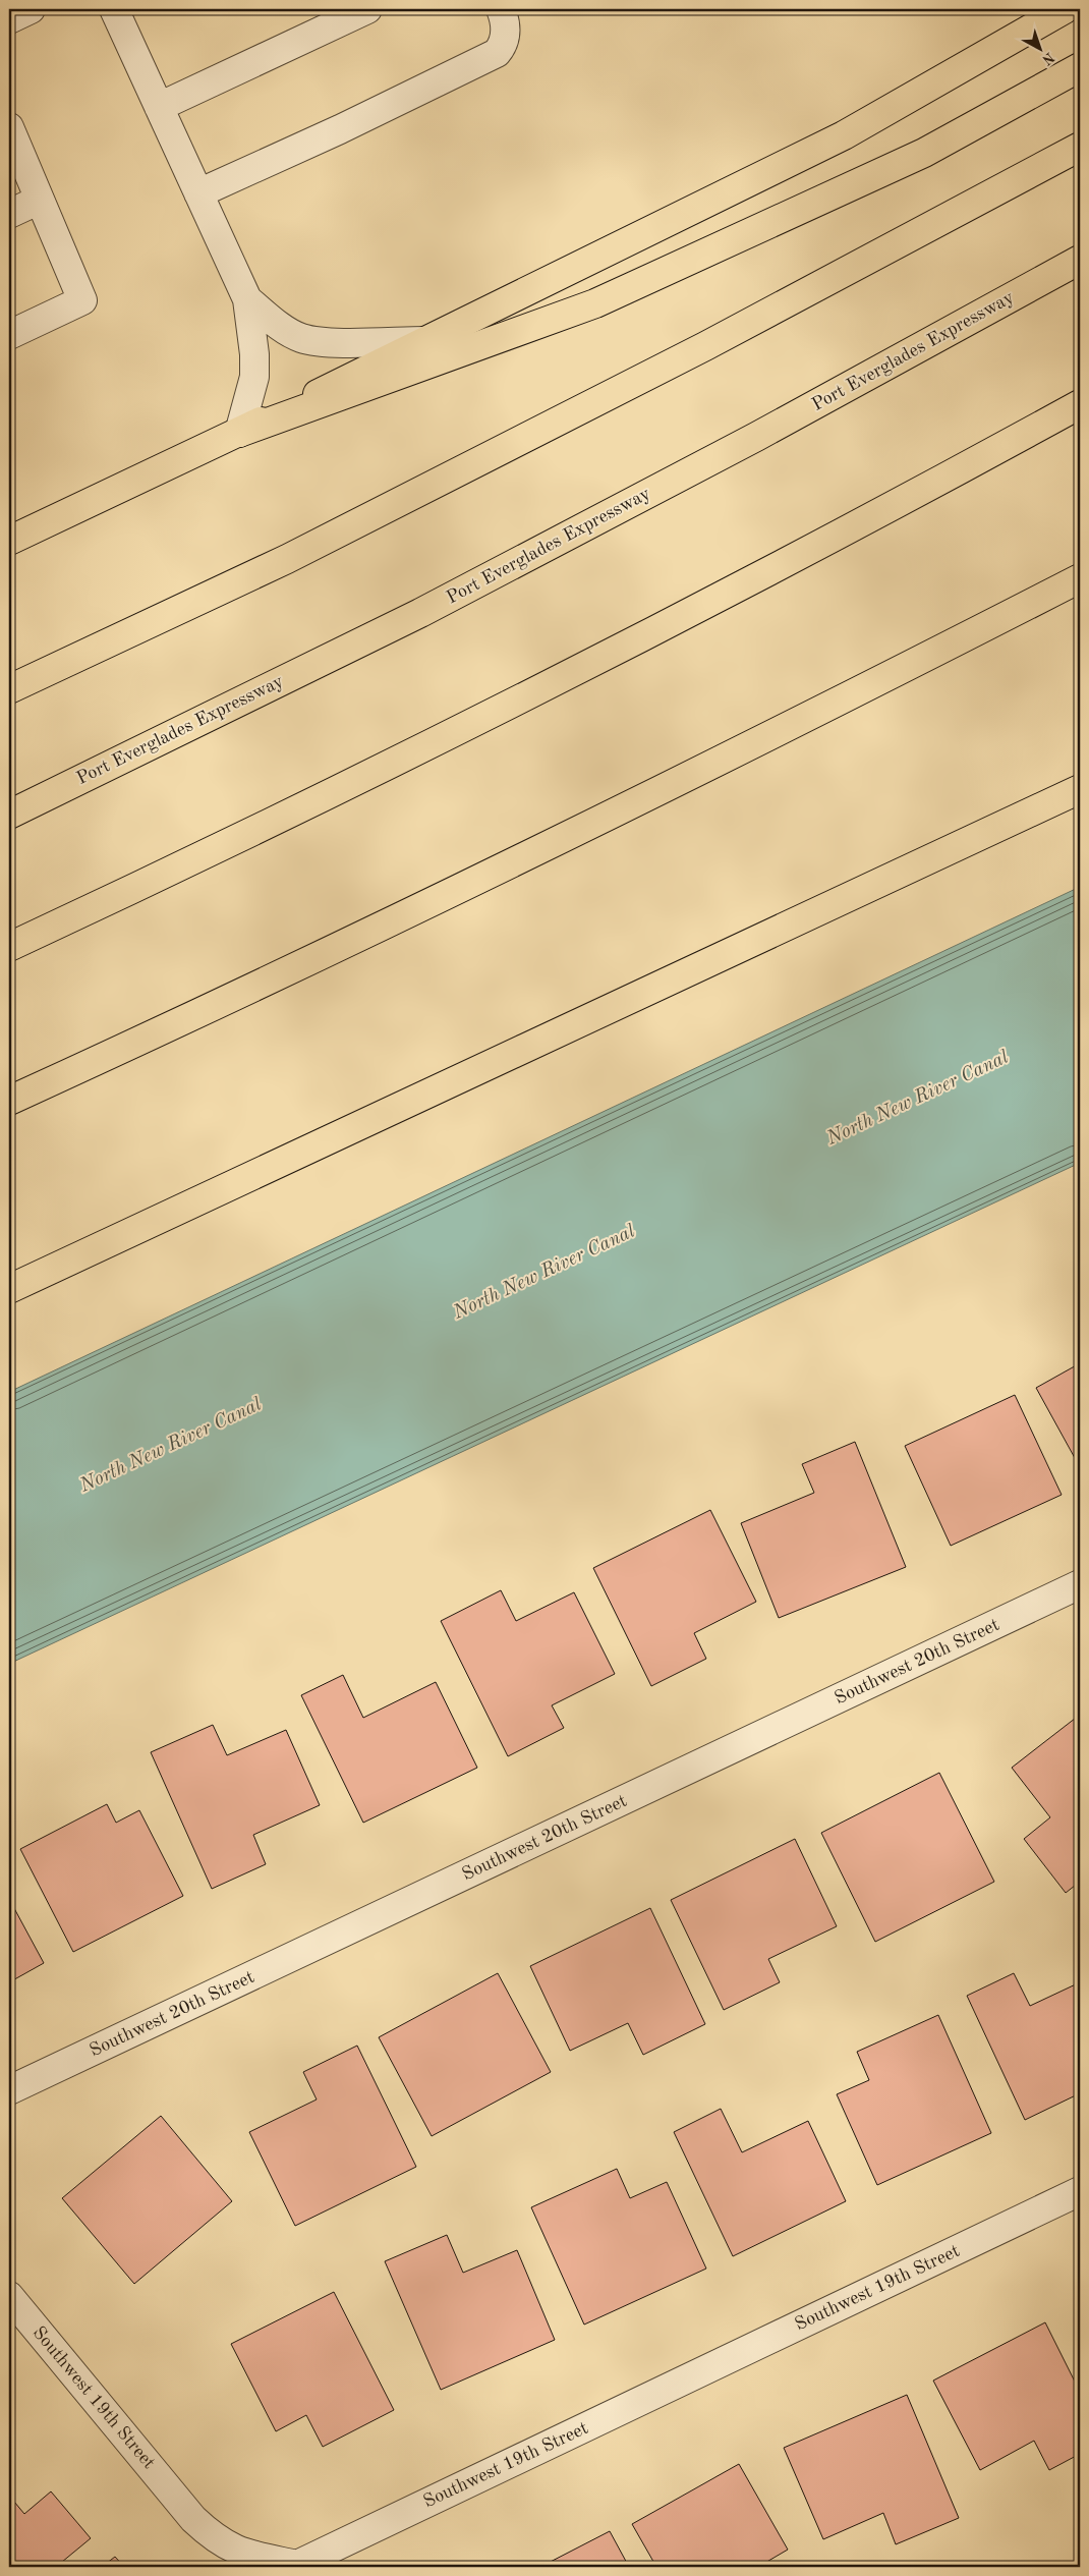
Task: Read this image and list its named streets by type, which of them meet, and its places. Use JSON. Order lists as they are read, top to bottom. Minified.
{"streets":{"main road":["Port Everglades Expressway"],"street":["Southwest 20th Street","Southwest 19th Street"]},"water":["North New River Canal"],"north":"bottom right"}
